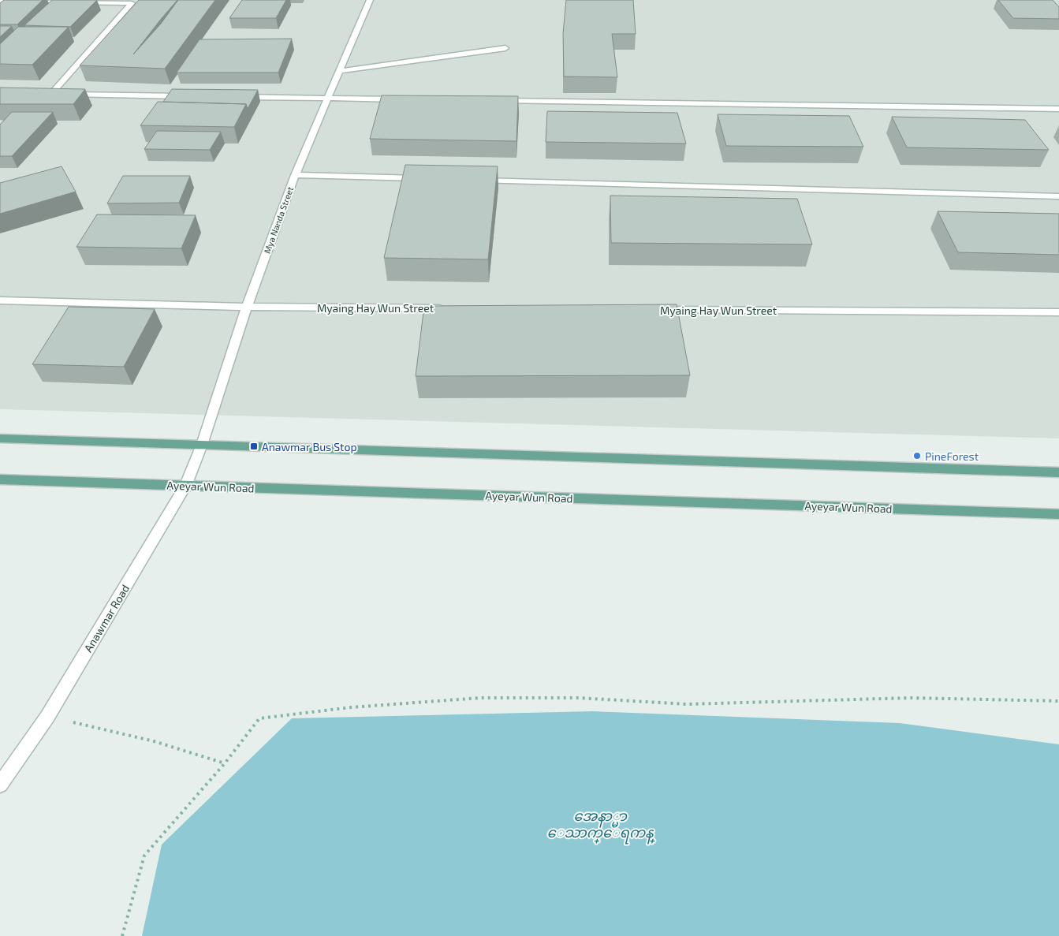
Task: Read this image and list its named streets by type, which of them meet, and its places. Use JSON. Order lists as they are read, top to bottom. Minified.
{"streets":{"main road":["Ayeyar Wun Road"],"street":["Mya Nanda Street","Myaing Hay Wun Street","Anawmar Road"]},"crossings":[["Mya Nanda Street","Myaing Hay Wun Street"],["Mya Nanda Street","Anawmar Road"],["Ayeyar Wun Road","Anawmar Road"]],"water":["အေနာ္မာ ေသာက္ေရကန္"],"places":{"transit":["Anawmar Bus Stop"],"other":["PineForest"]}}
